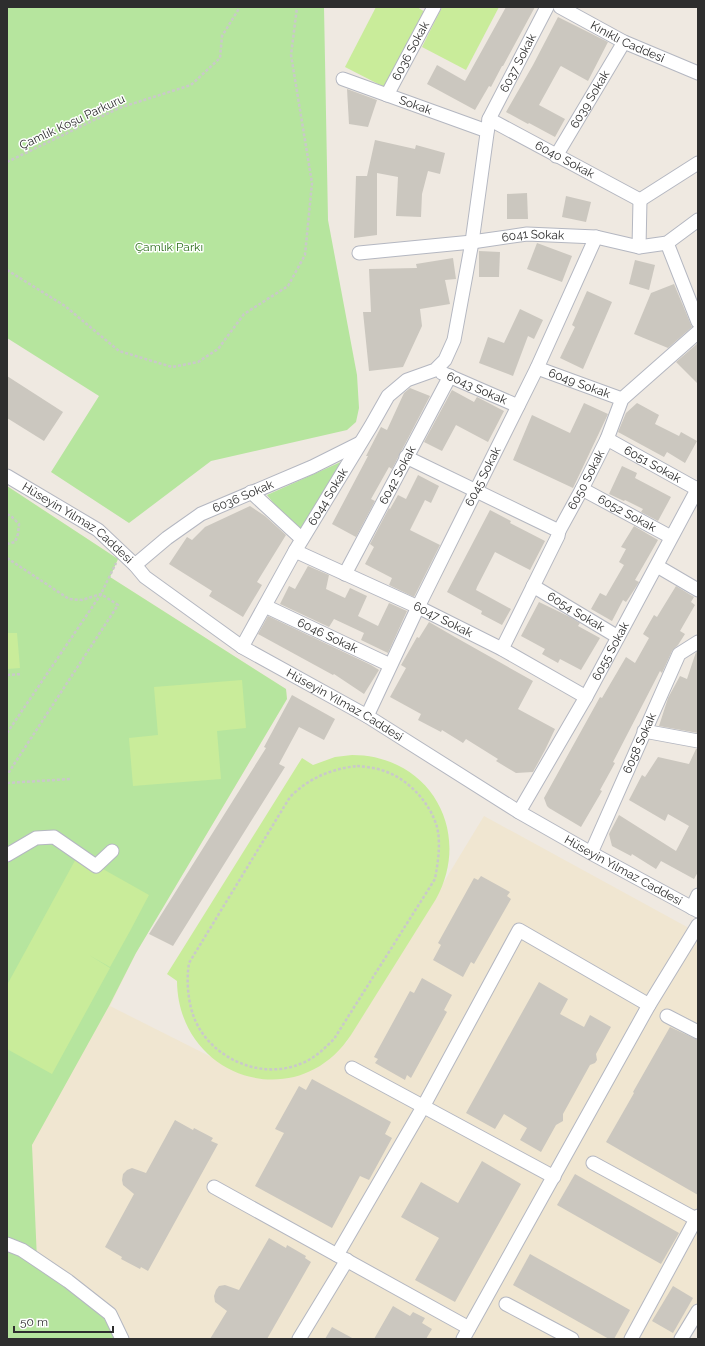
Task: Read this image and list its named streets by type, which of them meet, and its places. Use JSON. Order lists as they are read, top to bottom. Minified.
{"streets":{"street":["Kınıklı Caddesi","6036 Sokak","6037 Sokak","6039 Sokak","Sokak","6040 Sokak","6041 Sokak","6049 Sokak","6043 Sokak","6051 Sokak","6042 Sokak","6045 Sokak","6050 Sokak","6044 Sokak","6052 Sokak","Hüseyin Yılmaz Caddesi","6054 Sokak","6047 Sokak","6046 Sokak","6055 Sokak","6058 Sokak"],"path":["Çamlık Koşu Parkuru"]},"crossings":[["Kınıklı Caddesi","6039 Sokak"],["6036 Sokak","Sokak"],["6036 Sokak","6044 Sokak"],["6036 Sokak","Hüseyin Yılmaz Caddesi"],["6037 Sokak","Sokak"],["6037 Sokak","6040 Sokak"],["6037 Sokak","6041 Sokak"],["6039 Sokak","6040 Sokak"],["Sokak","6040 Sokak"],["6041 Sokak","6045 Sokak"],["6049 Sokak","6045 Sokak"],["6049 Sokak","6050 Sokak"],["6043 Sokak","6042 Sokak"],["6043 Sokak","6045 Sokak"],["6043 Sokak","6044 Sokak"],["6051 Sokak","6050 Sokak"],["6051 Sokak","6055 Sokak"],["6042 Sokak","6047 Sokak"],["6045 Sokak","Hüseyin Yılmaz Caddesi"],["6045 Sokak","6047 Sokak"],["6045 Sokak","6046 Sokak"],["6050 Sokak","6052 Sokak"],["6050 Sokak","6054 Sokak"],["6050 Sokak","6047 Sokak"],["6044 Sokak","Hüseyin Yılmaz Caddesi"],["6044 Sokak","6047 Sokak"],["6044 Sokak","6046 Sokak"],["6052 Sokak","6055 Sokak"],["Hüseyin Yılmaz Caddesi","6055 Sokak"],["Hüseyin Yılmaz Caddesi","6058 Sokak"],["6054 Sokak","6055 Sokak"],["6047 Sokak","6055 Sokak"]],"parks":["Çamlık Parkı"],"scale_bar":"50 m"}
